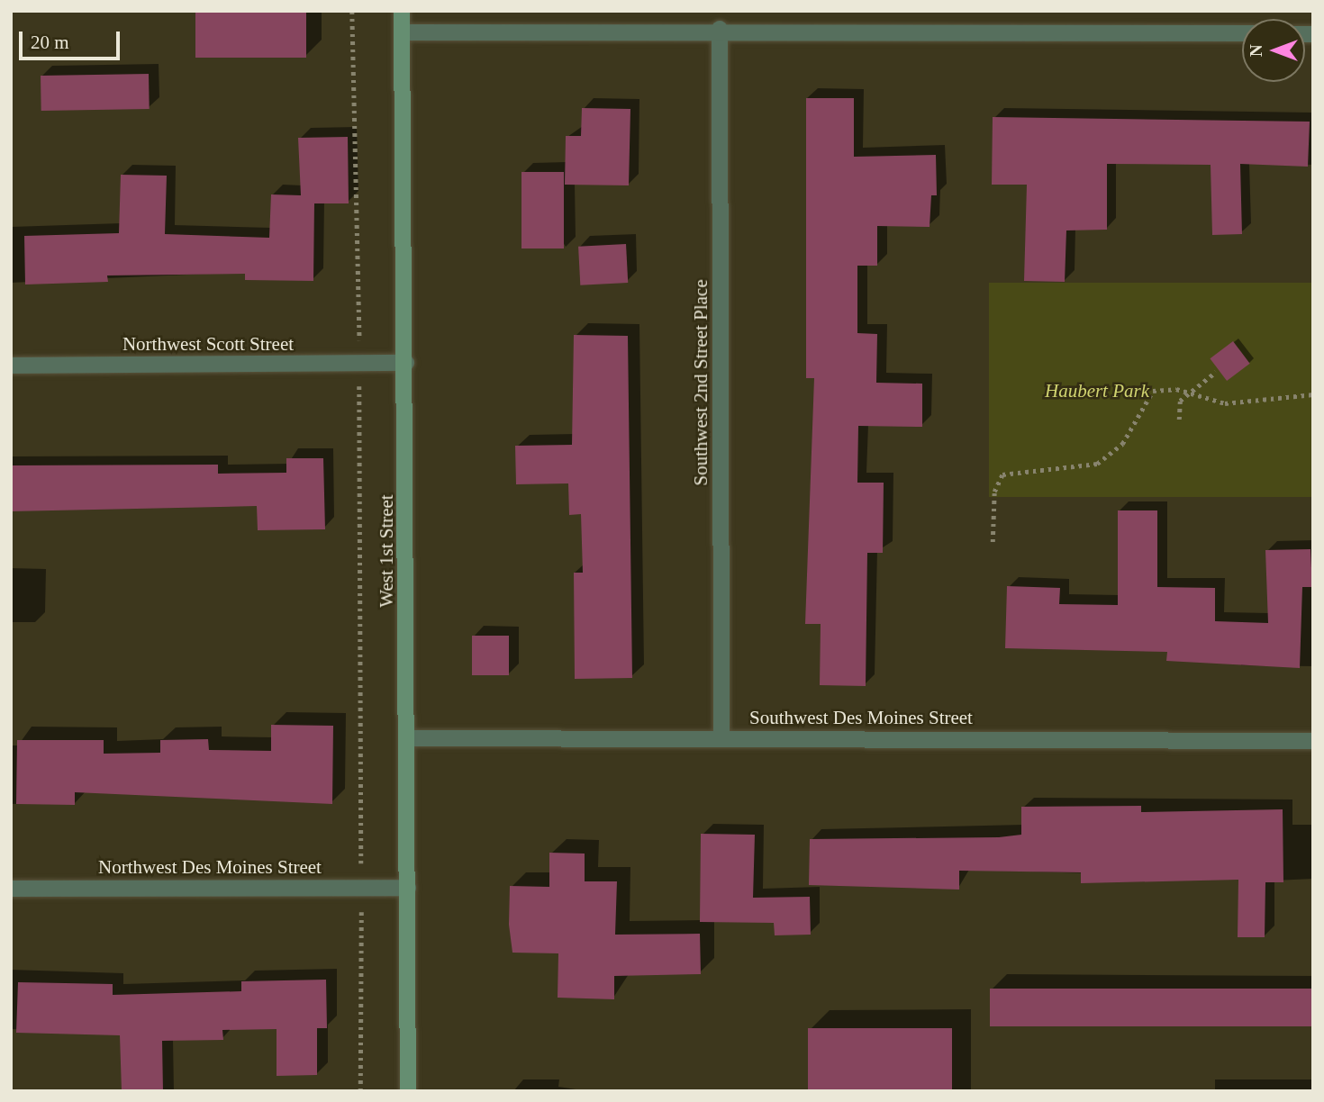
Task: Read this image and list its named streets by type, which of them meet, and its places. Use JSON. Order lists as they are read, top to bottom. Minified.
{"streets":{"main road":["West 1st Street"],"street":["Northwest Scott Street","Southwest 2nd Street Place","Southwest Des Moines Street","Northwest Des Moines Street"]},"crossings":[["Northwest Scott Street","West 1st Street"],["Southwest 2nd Street Place","Southwest Des Moines Street"],["West 1st Street","Southwest Des Moines Street"],["West 1st Street","Northwest Des Moines Street"]],"parks":["Haubert Park"],"scale_bar":"20 m","north":"left"}
